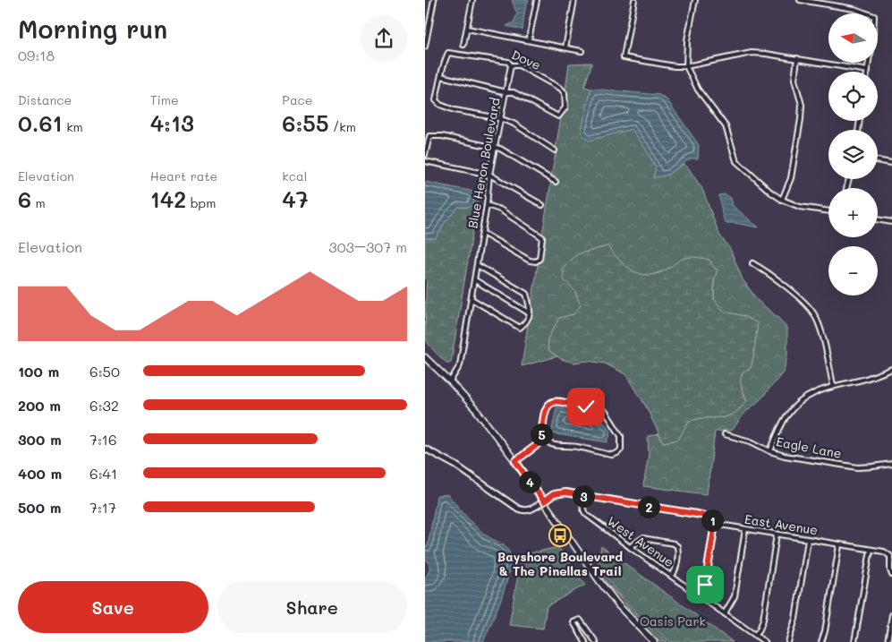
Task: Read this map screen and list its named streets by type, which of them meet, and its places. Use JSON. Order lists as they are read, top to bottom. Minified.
{"streets":{"street":["Dove","Blue Heron Boulevard","Eagle Lane","East Avenue","West Avenue"]},"crossings":[["Dove","Blue Heron Boulevard"],["East Avenue","West Avenue"]],"parks":["Oasis Park"],"places":{"bus stop":["Bayshore Boulevard & The Pinellas Trail"]},"north":"left","page":{"heading":["Morning run","09:18"],"map_buttons":["+","−"],"stats":[["Distance","0.61 km"],["Time","4:13"],["Pace","6:55 /km"],["Elevation","6 m"],["Heart rate","142 bpm"],["kcal","47"]],"chart":["Elevation","303–307 m"],"list":[{"name":"100 m","note":"6:50"},{"name":"200 m","note":"6:32"},{"name":"300 m","note":"7:16"},{"name":"400 m","note":"6:41"},{"name":"500 m","note":"7:17"}],"pins":["5","4","3","2","1"],"buttons":["Save","Share"]}}
